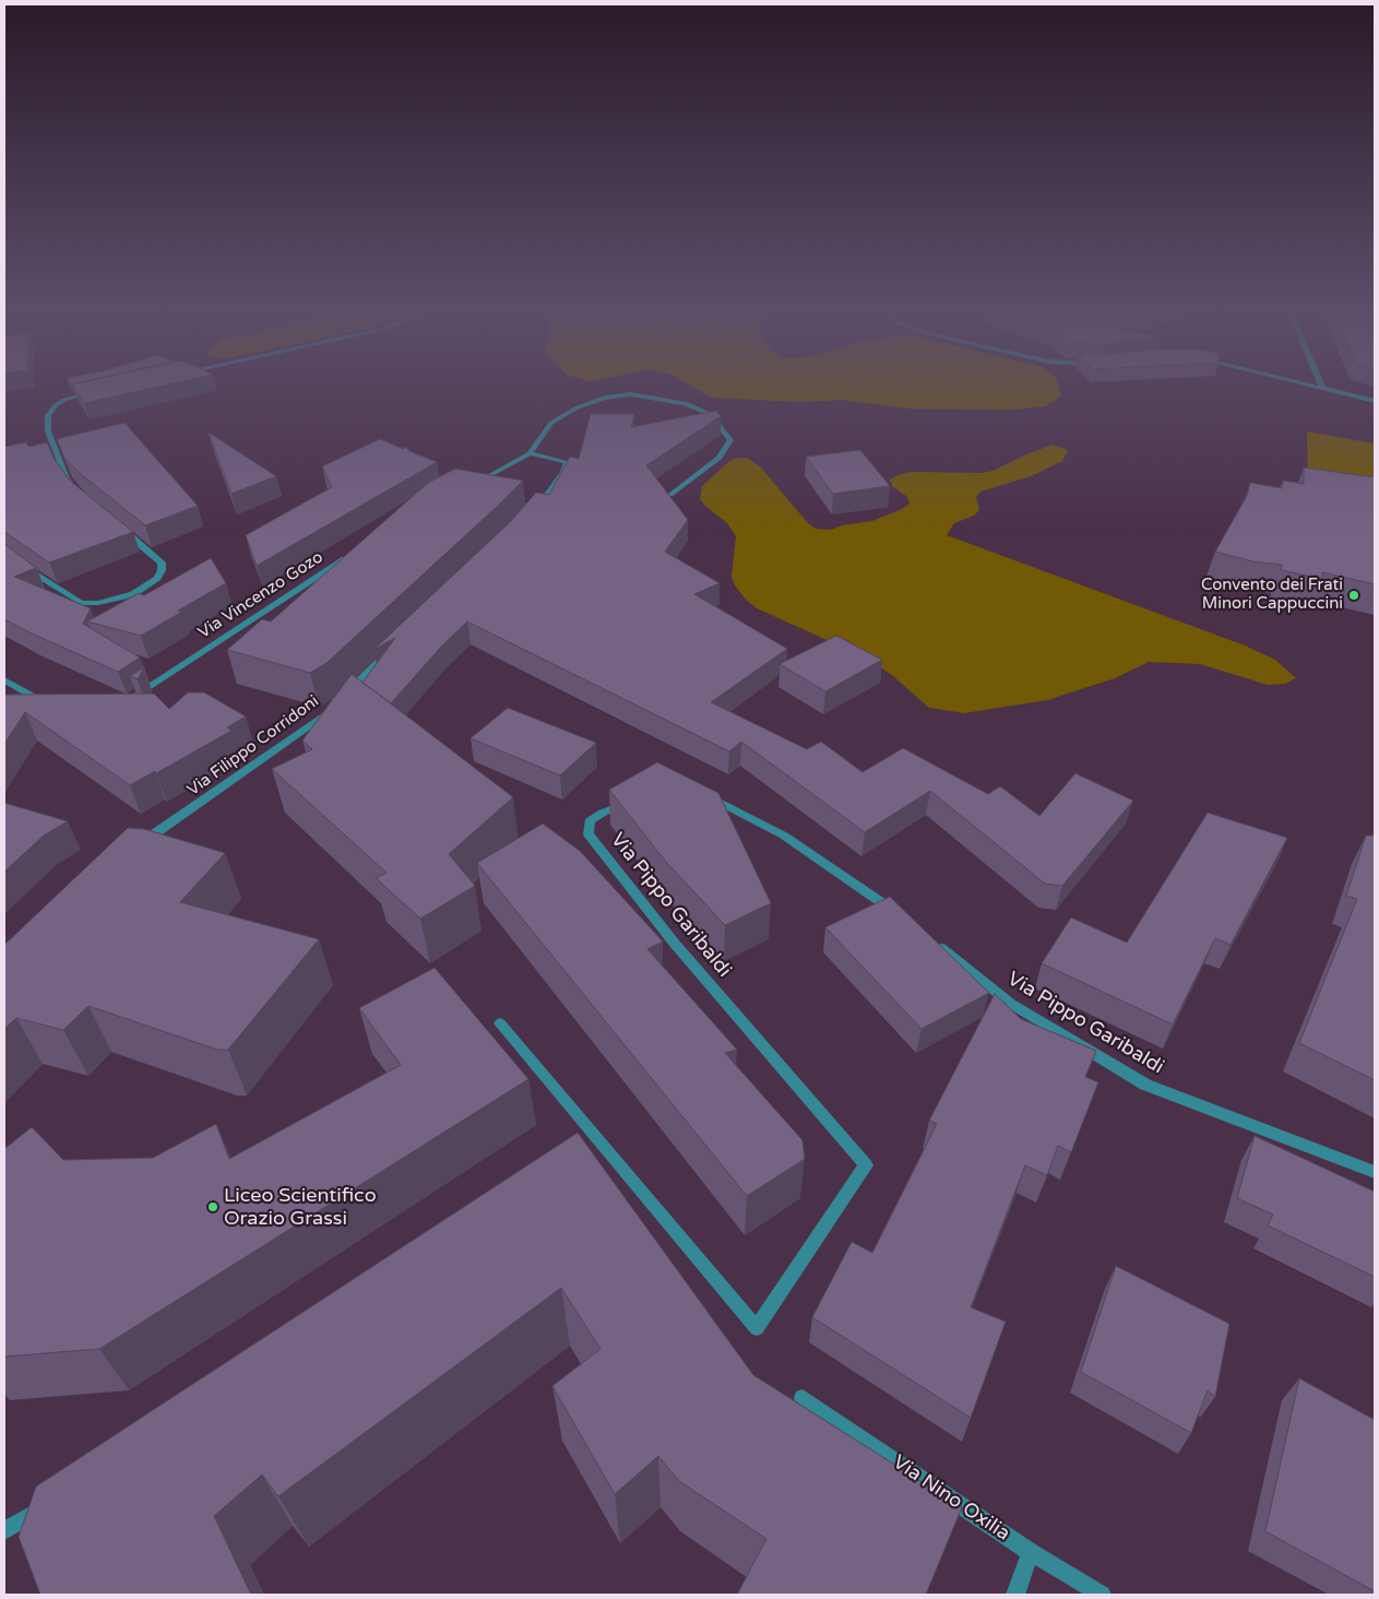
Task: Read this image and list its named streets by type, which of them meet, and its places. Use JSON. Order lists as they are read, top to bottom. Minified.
{"streets":{"street":["Via Vincenzo Gozo","Via Filippo Corridoni","Via Pippo Garibaldi","Via Nino Oxilia"]},"places":["Convento dei Frati Minori Cappuccini","Liceo Scientifico Orazio Grassi"]}
